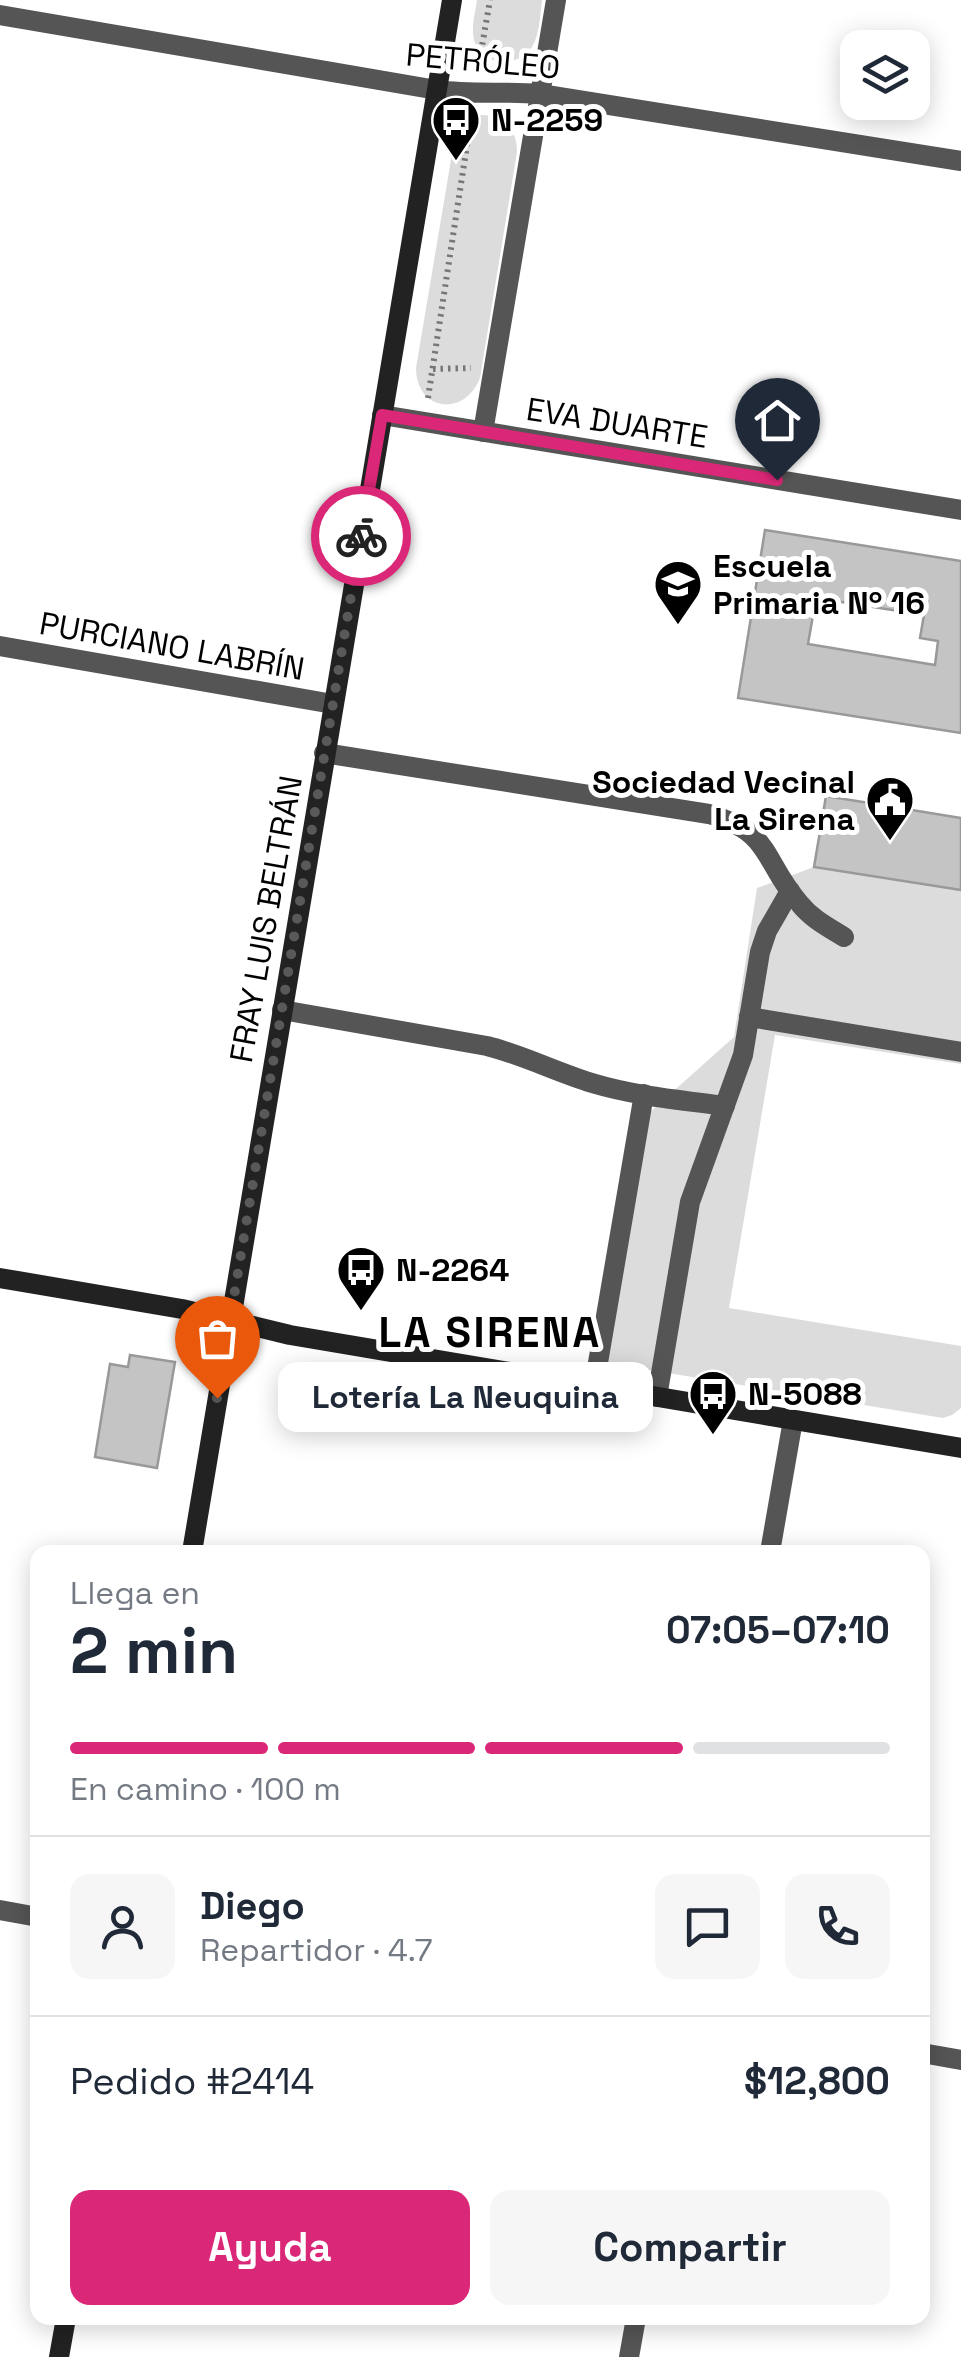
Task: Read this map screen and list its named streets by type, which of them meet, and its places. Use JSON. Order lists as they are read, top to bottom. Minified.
{"streets":{"main road":["FRAY LUIS BELTRÁN"],"street":["PETRÓLEO","EVA DUARTE","PURCIANO LABRÍN"]},"crossings":[["PETRÓLEO","FRAY LUIS BELTRÁN"],["EVA DUARTE","FRAY LUIS BELTRÁN"],["PURCIANO LABRÍN","FRAY LUIS BELTRÁN"]],"districts":["LA SIRENA"],"places":{"bus stop":["N-2259","N-2264","N-5088"],"school or university":["Escuela Primaria Nº 16"],"public building":["Sociedad Vecinal La Sirena"],"other":["Lotería La Neuquina"]},"page":{"bubble":"Lotería La Neuquina","heading":["2 min","Llega en","07:05–07:10"],"panel":["Diego","Repartidor · 4.7","Pedido #2414","$12,800"],"bar":"En camino · 100 m","buttons":["Ayuda","Compartir"]}}
